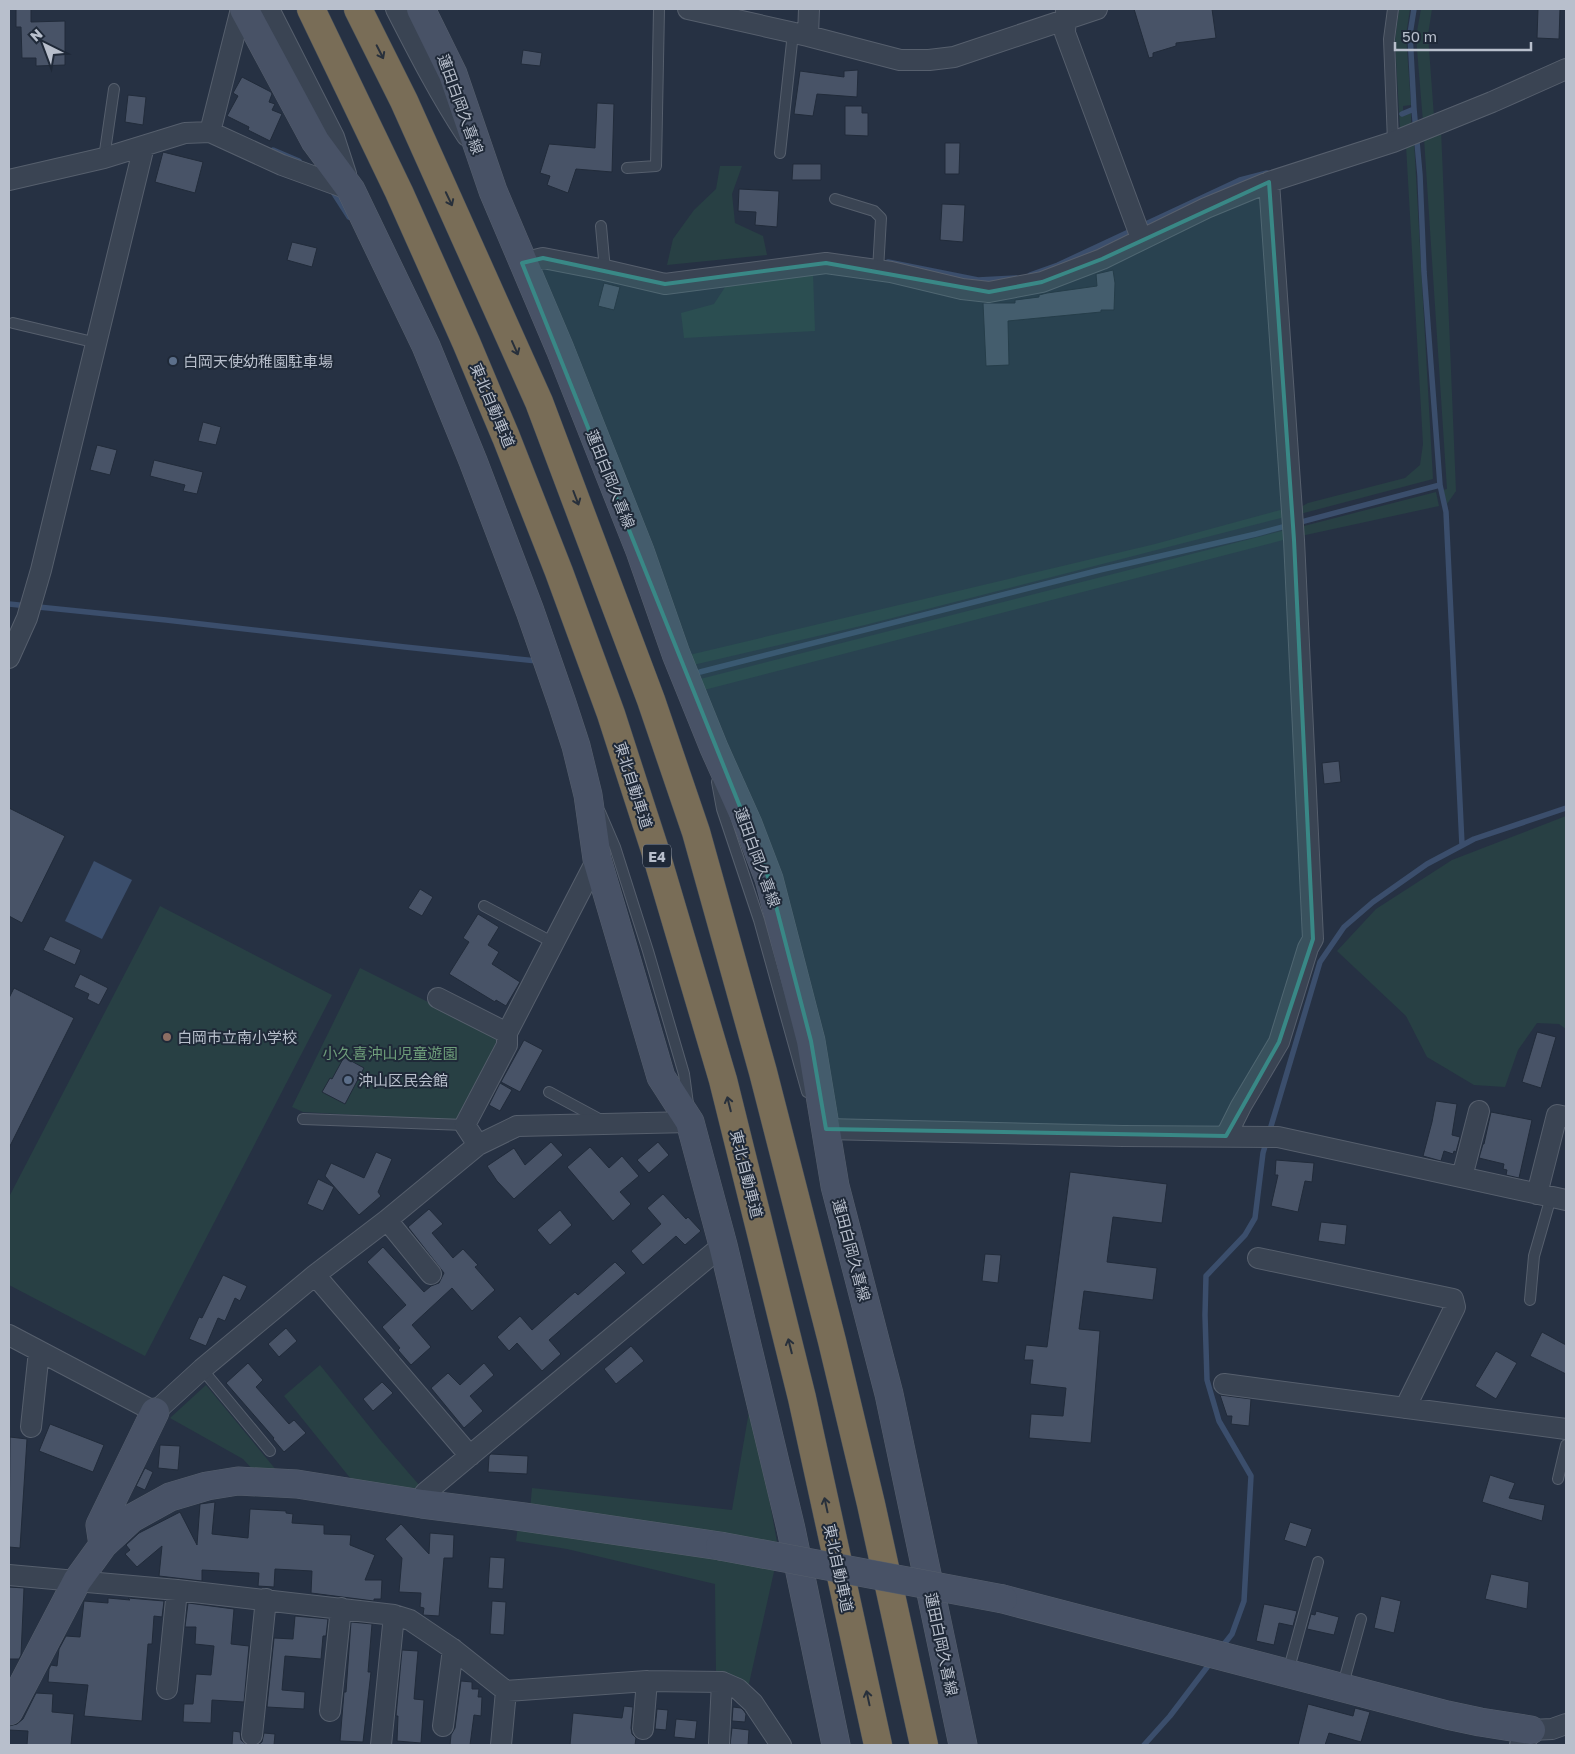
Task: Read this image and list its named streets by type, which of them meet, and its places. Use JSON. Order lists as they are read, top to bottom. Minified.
{"streets":{"highway":["東北自動車道","E4"],"street":["蓮田白岡久喜線"]},"parks":["小久喜沖山児童遊園"],"places":["白岡天使幼稚園駐車場","白岡市立南小学校","沖山区民会館"],"scale_bar":"50 m","north":"top left"}
